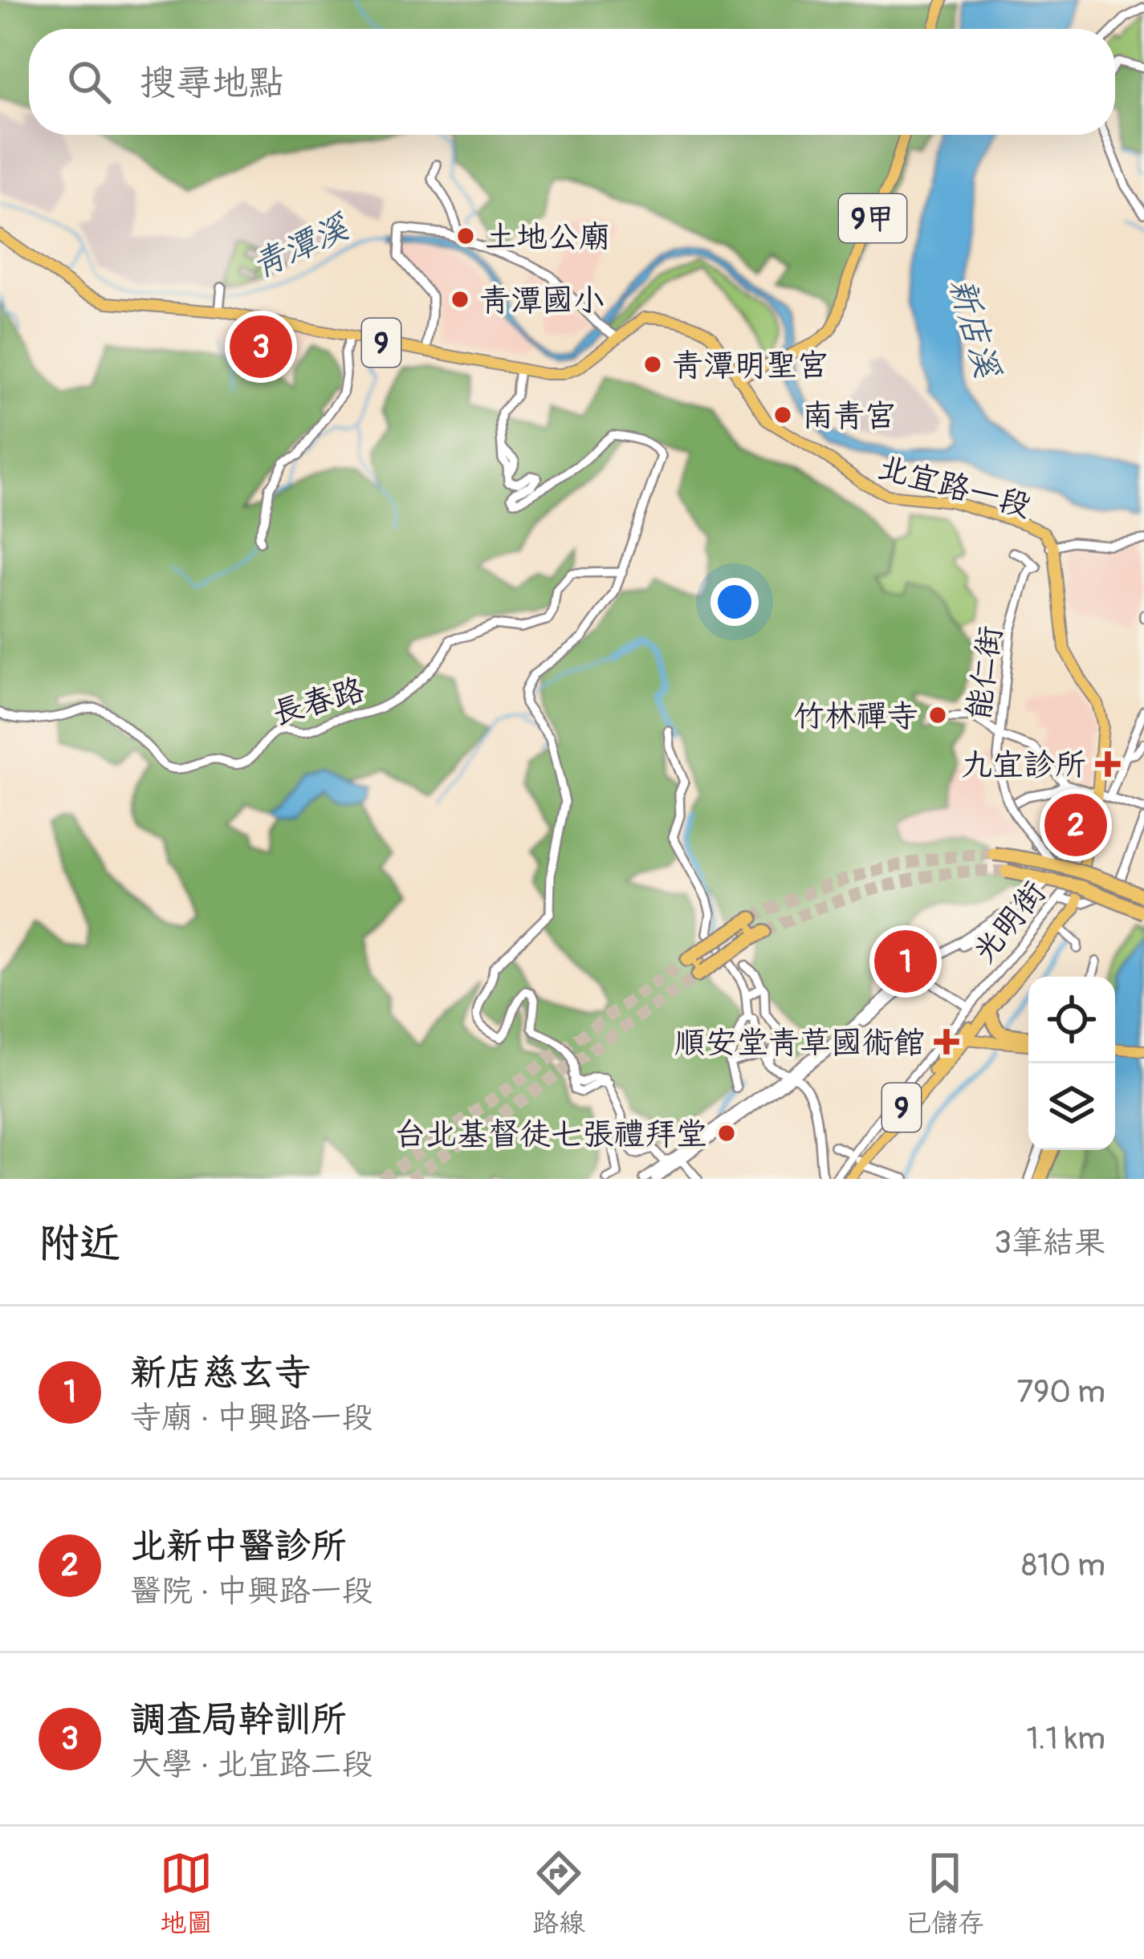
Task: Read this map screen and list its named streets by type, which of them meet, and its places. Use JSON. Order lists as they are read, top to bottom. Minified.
{"streets":{"main road":["9甲","9","北宜路一段"],"street":["能仁街","長春路","光明街"]},"crossings":[["9甲","9"],["9甲","北宜路一段"],["9","北宜路一段"],["9","光明街"],["北宜路一段","光明街"]],"water":["青潭溪","新店溪"],"places":{"other":["土地公廟","青潭國小","青潭明聖宮","南青宮","竹林禪寺","台北基督徒七張禮拜堂"],"health":["九宜診所","順安堂青草國術館"]},"page":{"search":"搜尋地點","pins":["3","2","1"],"heading":["附近","3筆結果"],"list":[{"mark":"1","name":"新店慈玄寺","note":"寺廟 · 中興路一段","value":"790 m"},{"mark":"2","name":"北新中醫診所","note":"醫院 · 中興路一段","value":"810 m"},{"mark":"3","name":"調查局幹訓所","note":"大學 · 北宜路二段","value":"1.1 km"}],"nav":["地圖","路線","已儲存"]}}
